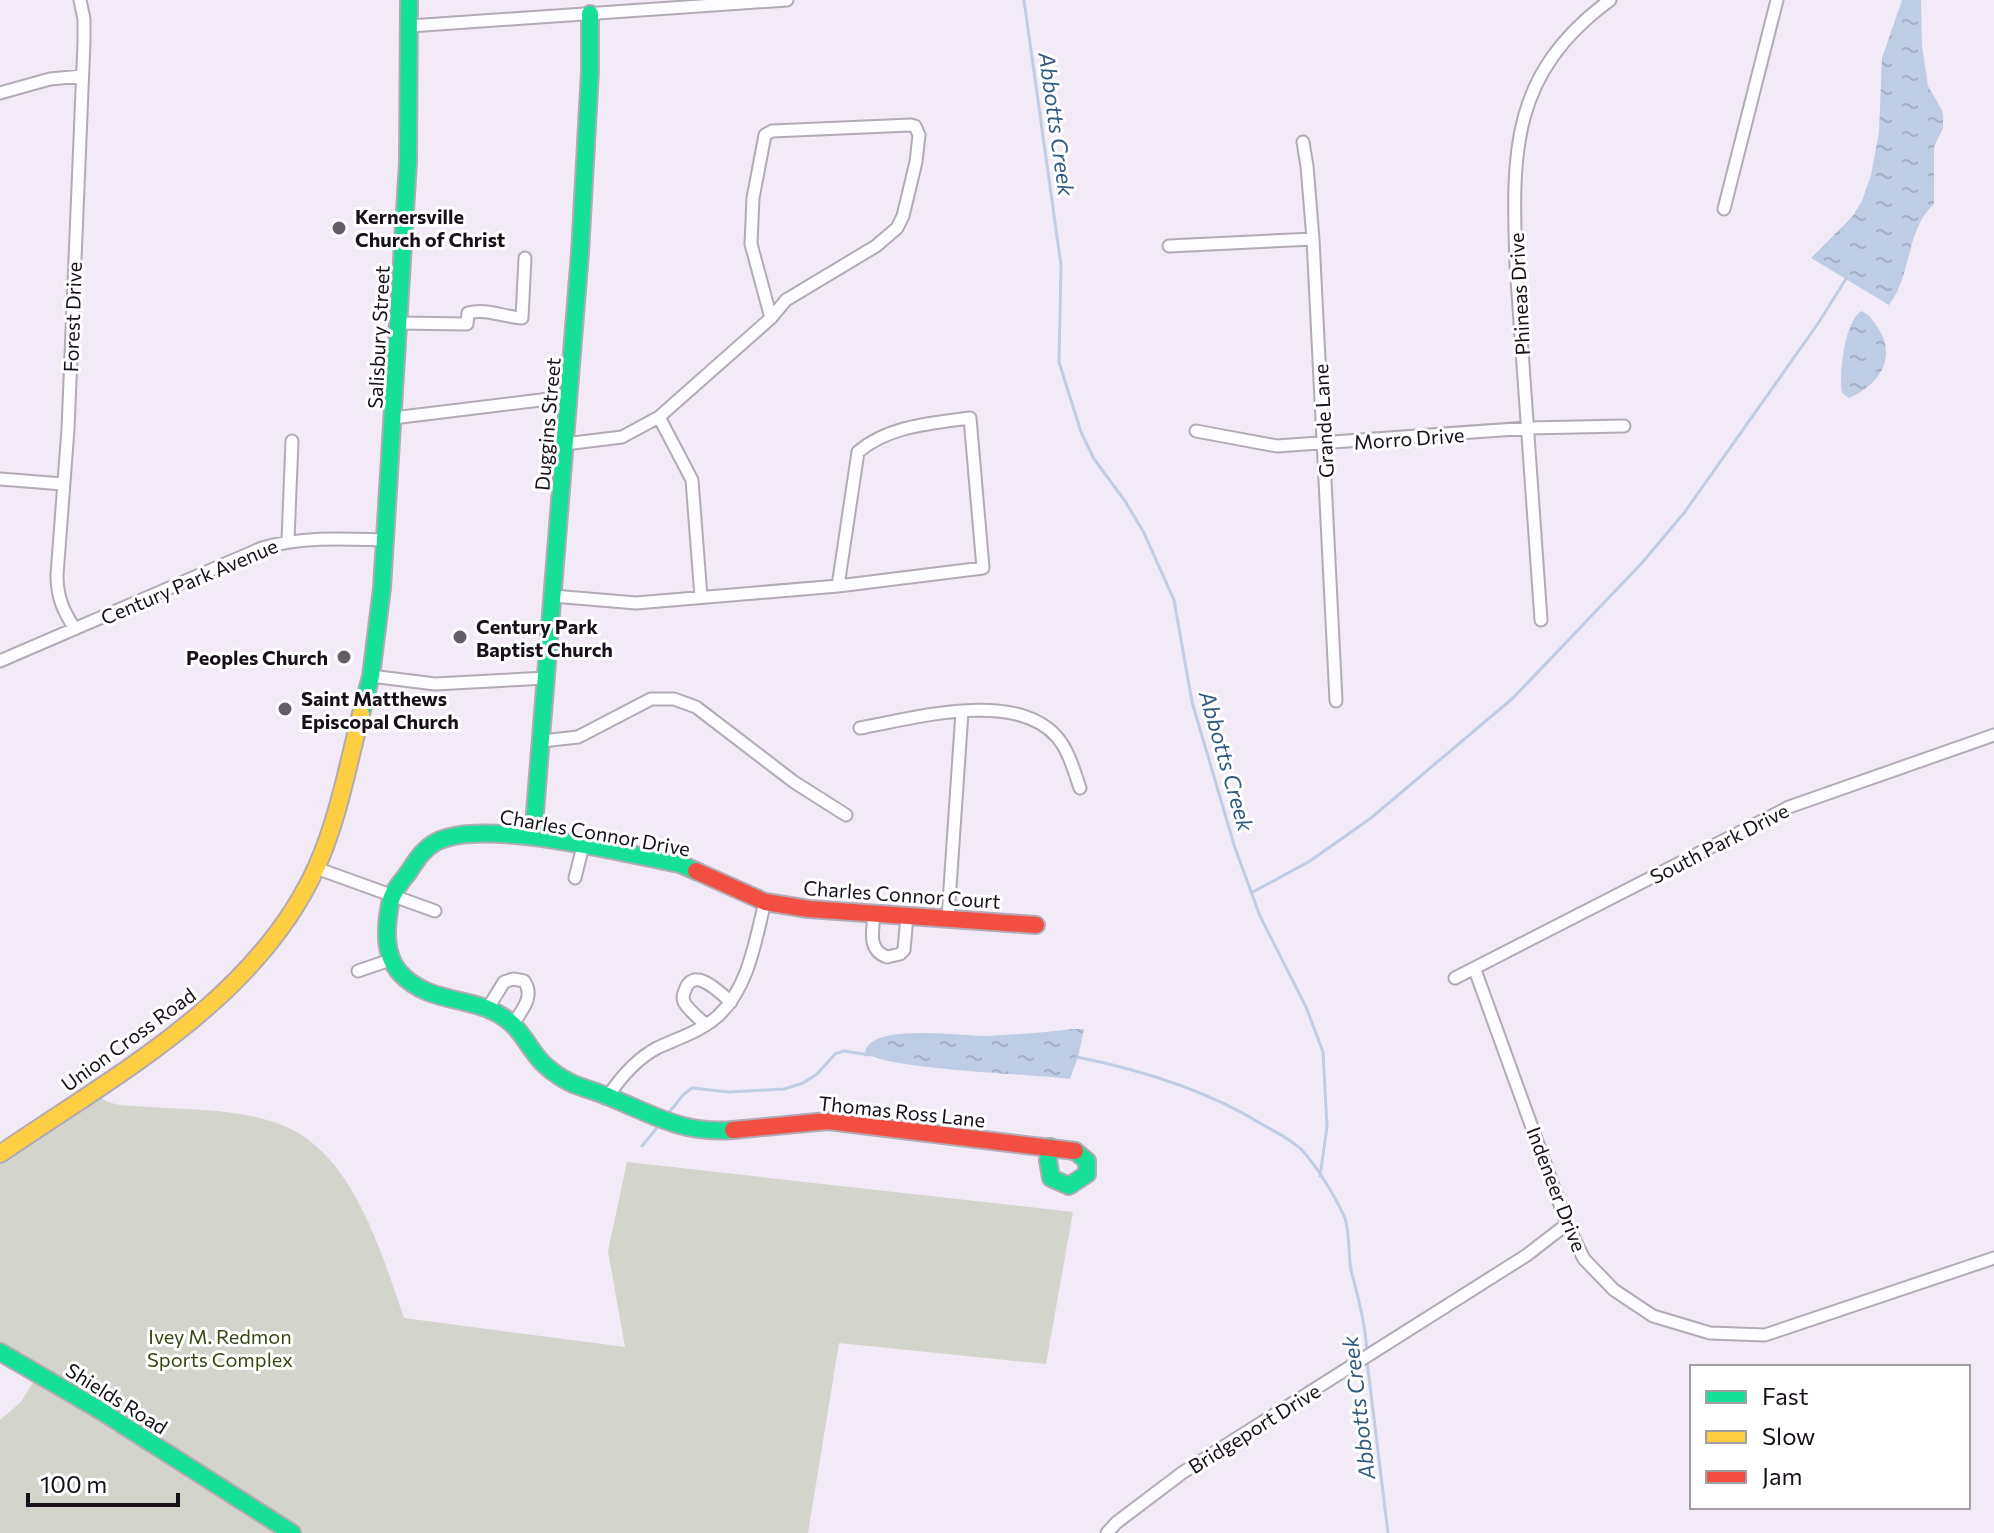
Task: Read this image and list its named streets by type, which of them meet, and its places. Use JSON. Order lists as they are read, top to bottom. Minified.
{"streets":{"street":["Phineas Drive","Forest Drive","Salisbury Street","Grande Lane","Duggins Street","Morro Drive","Century Park Avenue","Charles Connor Drive","South Park Drive","Charles Connor Court","Union Cross Road","Thomas Ross Lane","Indeneer Drive","Shields Road","Bridgeport Drive"]},"crossings":[["Phineas Drive","Morro Drive"],["Forest Drive","Century Park Avenue"],["Salisbury Street","Century Park Avenue"],["Salisbury Street","Union Cross Road"],["Grande Lane","Morro Drive"],["Duggins Street","Charles Connor Drive"],["Charles Connor Drive","Charles Connor Court"],["South Park Drive","Indeneer Drive"],["Indeneer Drive","Bridgeport Drive"]],"water":["Abbotts Creek"],"parks":["Ivey M. Redmon Sports Complex"],"places":["Kernersville Church of Christ","Century Park Baptist Church","Peoples Church","Saint Matthews Episcopal Church"],"legend":["Fast","Slow","Jam"],"scale_bar":"100 m"}
